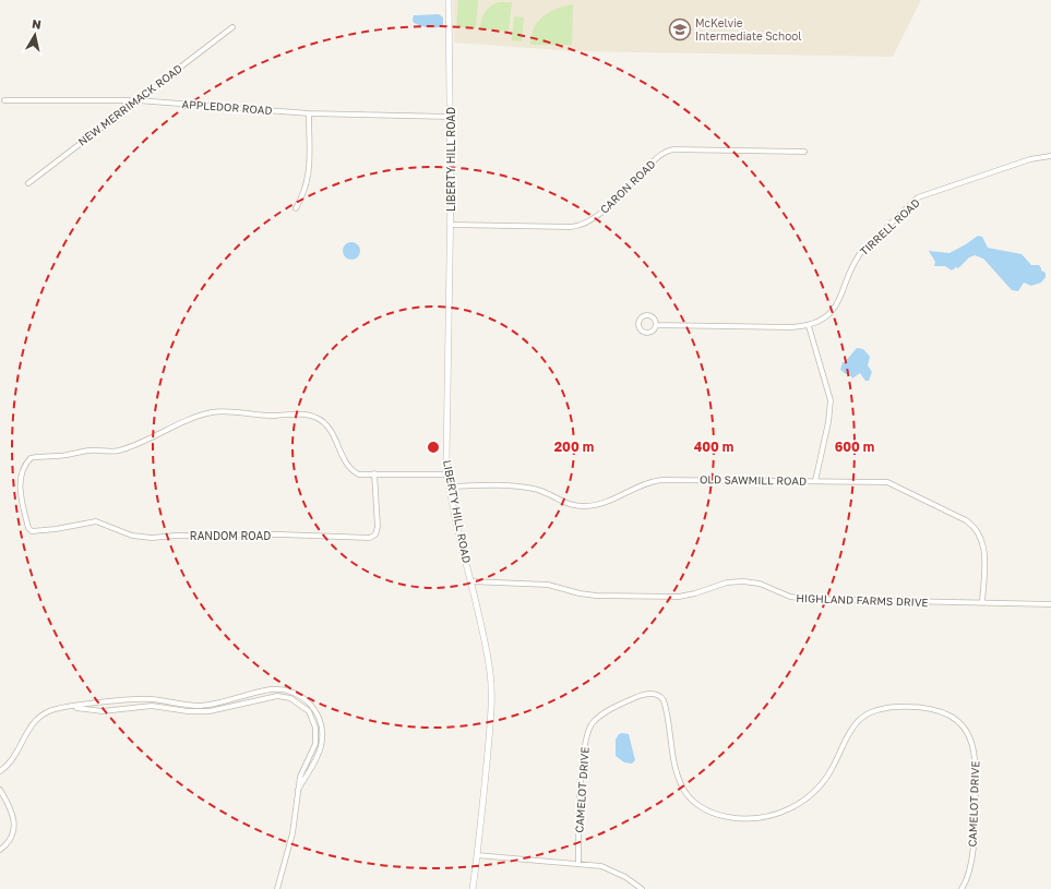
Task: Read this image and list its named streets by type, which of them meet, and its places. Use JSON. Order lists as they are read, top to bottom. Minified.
{"streets":{"street":["NEW MERRIMACK ROAD","APPLEDOR ROAD","LIBERTY HILL ROAD","CARON ROAD","TIRRELL ROAD","OLD SAWMILL ROAD","RANDOM ROAD","HIGHLAND FARMS DRIVE","CAMELOT DRIVE"]},"crossings":[["NEW MERRIMACK ROAD","APPLEDOR ROAD"],["APPLEDOR ROAD","LIBERTY HILL ROAD"],["LIBERTY HILL ROAD","CARON ROAD"],["LIBERTY HILL ROAD","OLD SAWMILL ROAD"],["LIBERTY HILL ROAD","HIGHLAND FARMS DRIVE"],["OLD SAWMILL ROAD","HIGHLAND FARMS DRIVE"]],"places":{"school or university":["McKelvie Intermediate School"]},"north":"top","rings":["200 m","400 m","600 m"]}
